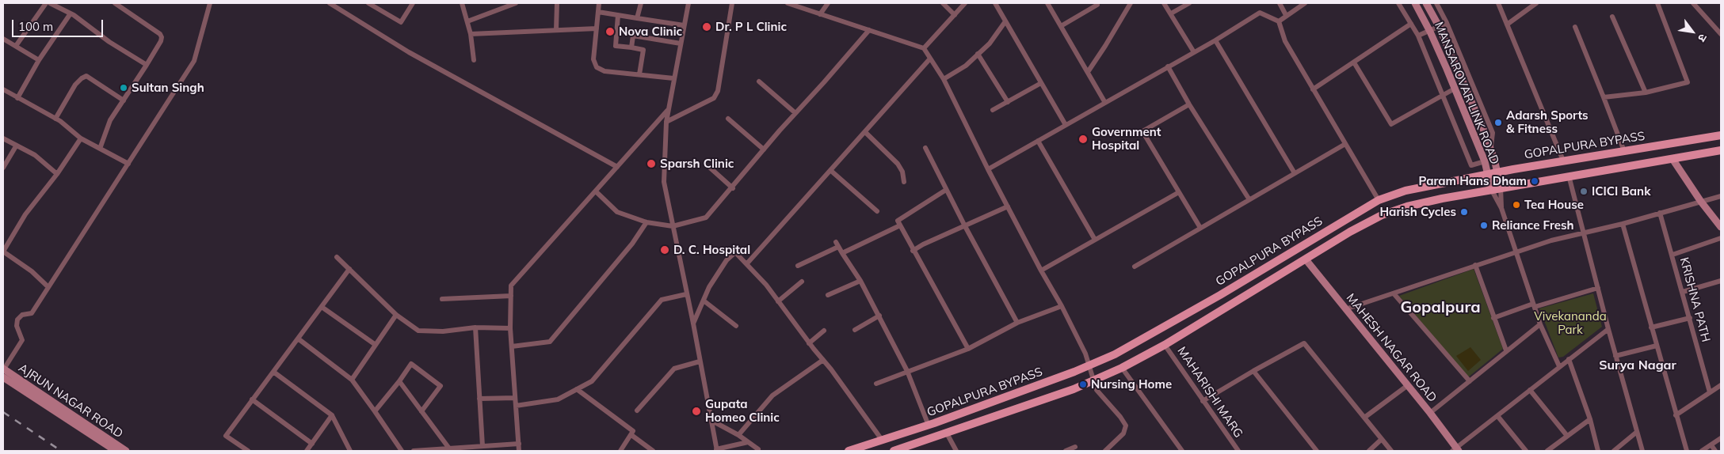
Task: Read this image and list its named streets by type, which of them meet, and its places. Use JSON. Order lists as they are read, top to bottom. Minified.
{"streets":{"main road":["GOPALPURA BYPASS"],"street":["MANSAROVAR LINK ROAD","KRISHNA PATH","MAHESH NAGAR ROAD","MAHARISHI MARG","AJRUN NAGAR ROAD"]},"crossings":[["MANSAROVAR LINK ROAD","GOPALPURA BYPASS"],["GOPALPURA BYPASS","MAHESH NAGAR ROAD"],["GOPALPURA BYPASS","MAHARISHI MARG"]],"districts":["Gopalpura","Surya Nagar"],"parks":["Vivekananda Park"],"places":["Dr. P L Clinic","Nova Clinic","Sultan Singh","Adarsh Sports & Fitness","Government Hospital","Sparsh Clinic","Param Hans Dham","ICICI Bank","Tea House","Harish Cycles","Reliance Fresh","D. C. Hospital","Nursing Home","Gupata Homeo Clinic"],"scale_bar":"100 m","north":"bottom right"}
